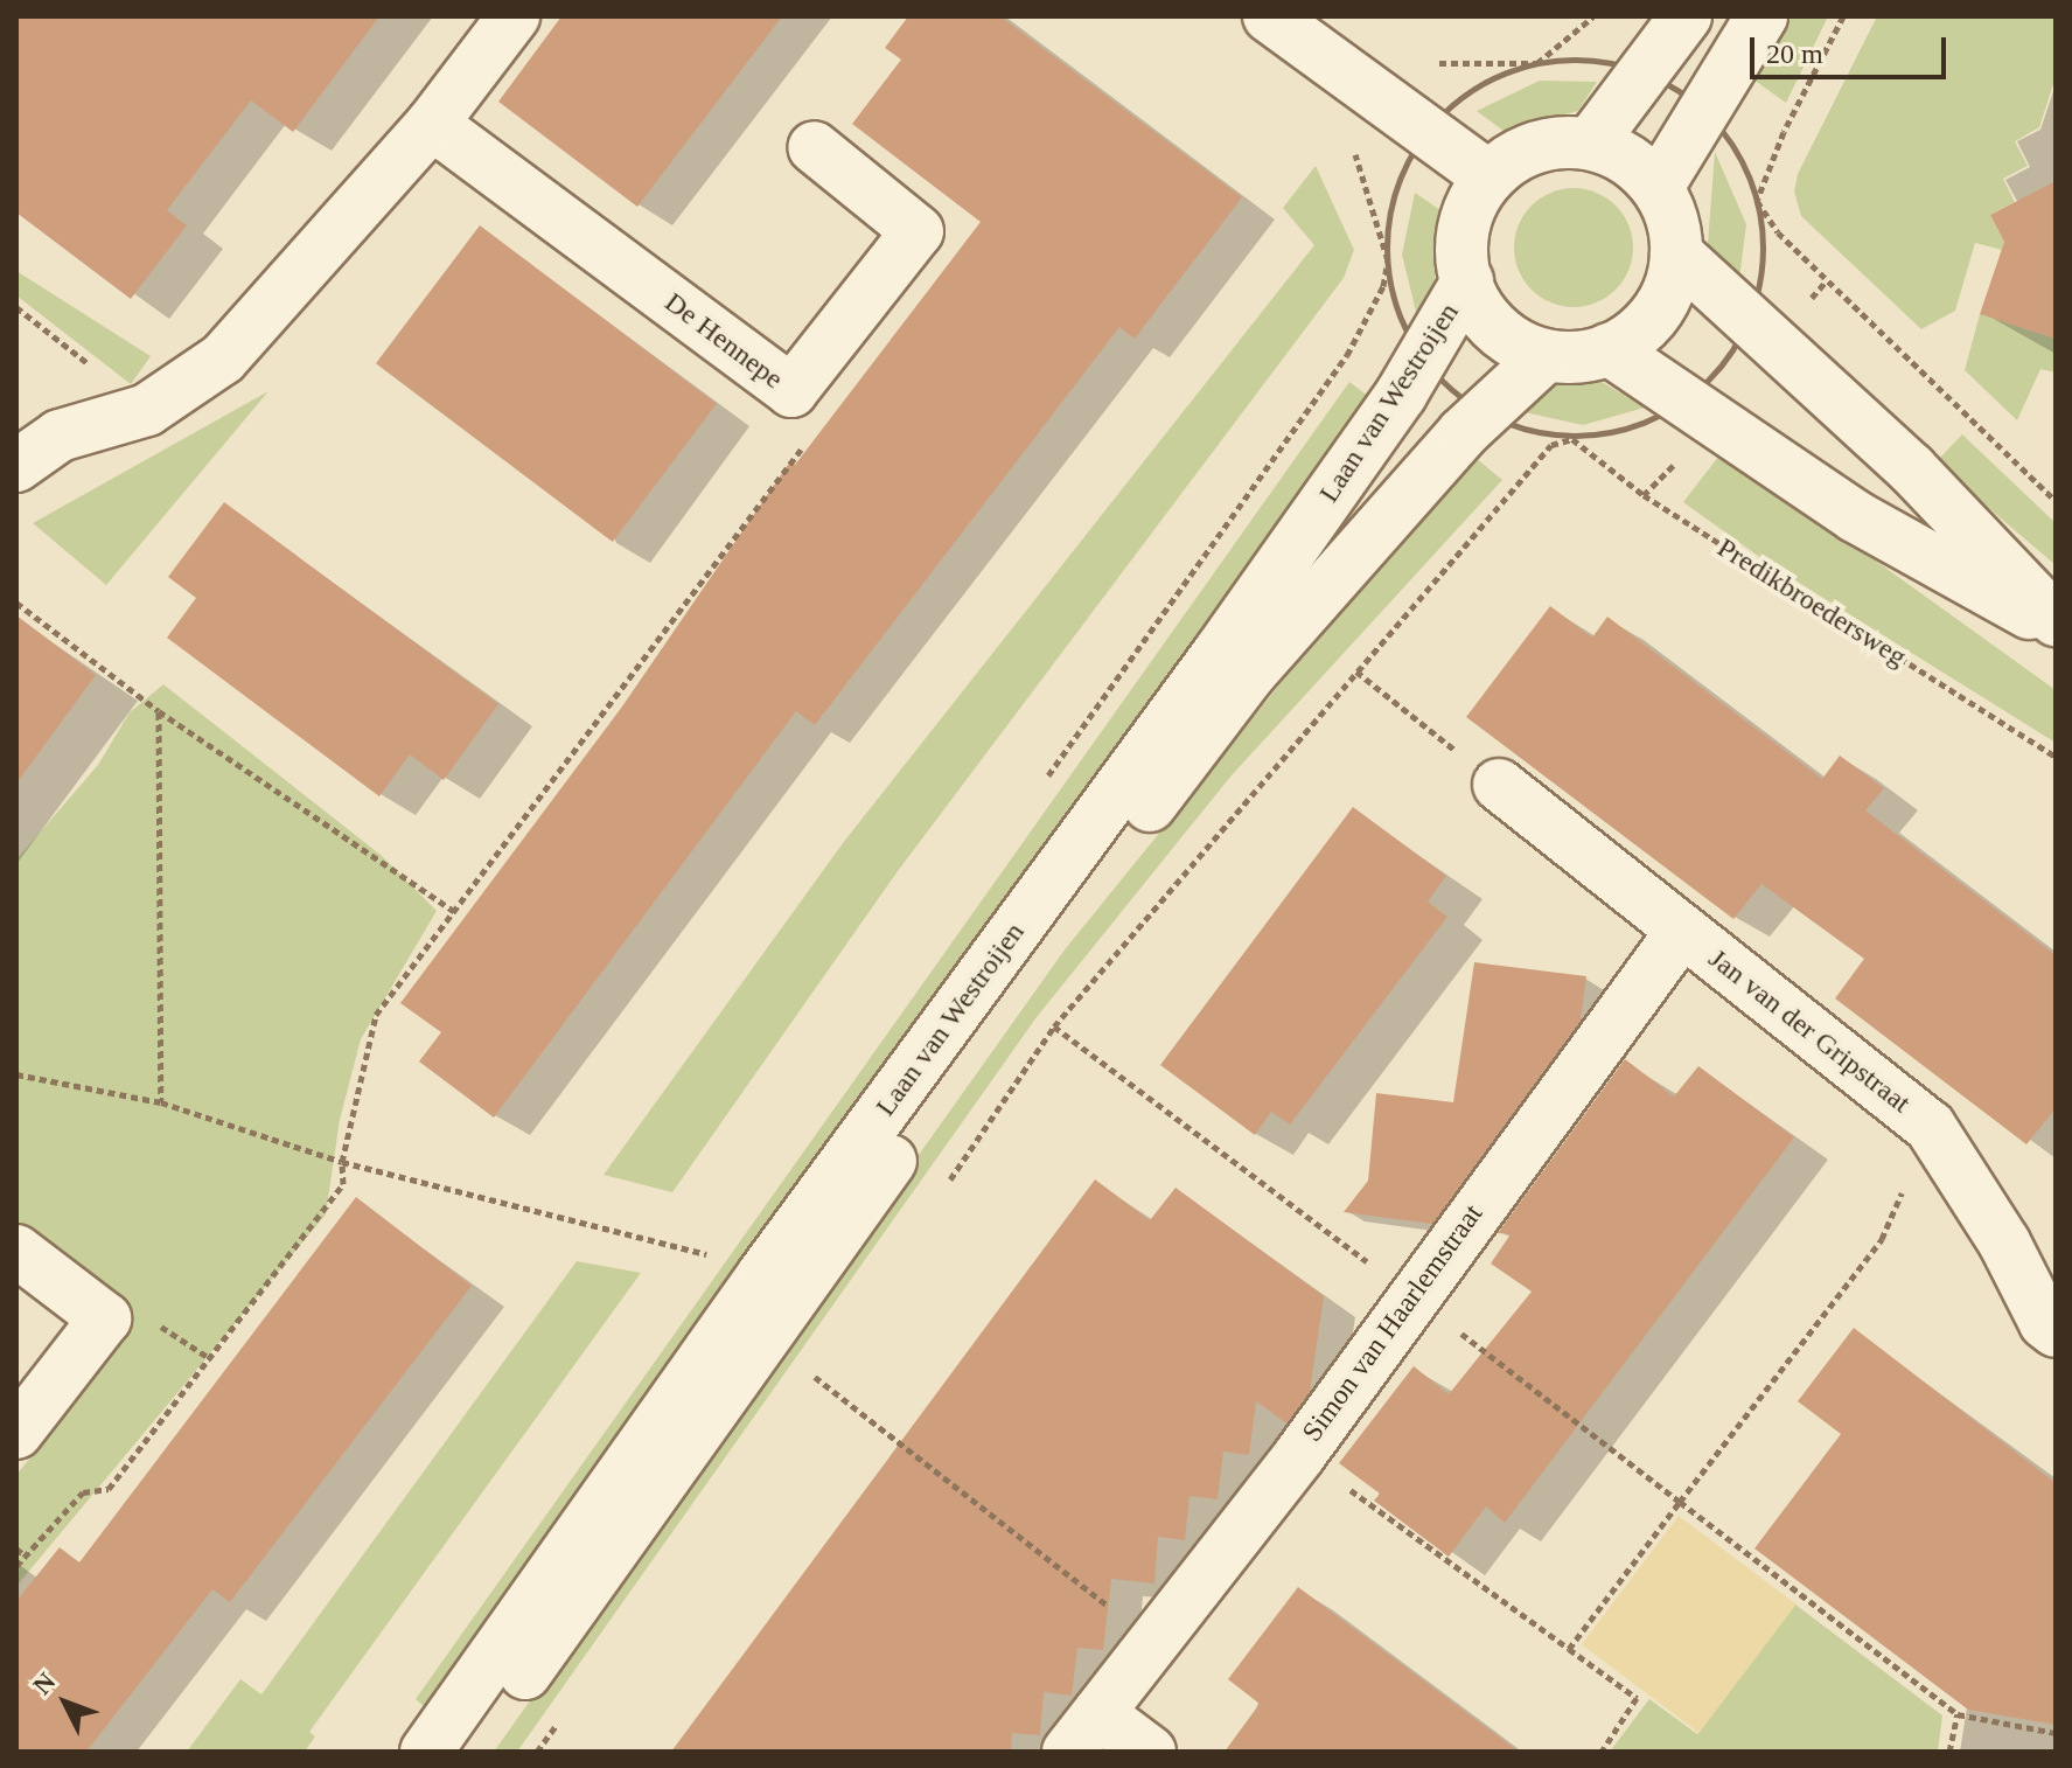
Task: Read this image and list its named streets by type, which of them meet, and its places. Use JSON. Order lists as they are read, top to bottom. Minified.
{"streets":{"street":["De Hennepe","Laan van Westroijen","Jan van der Gripstraat","Simon van Haarlemstraat"],"path":["Predikbroedersweg"]},"crossings":[["Jan van der Gripstraat","Simon van Haarlemstraat"]],"scale_bar":"20 m","north":"top left"}
